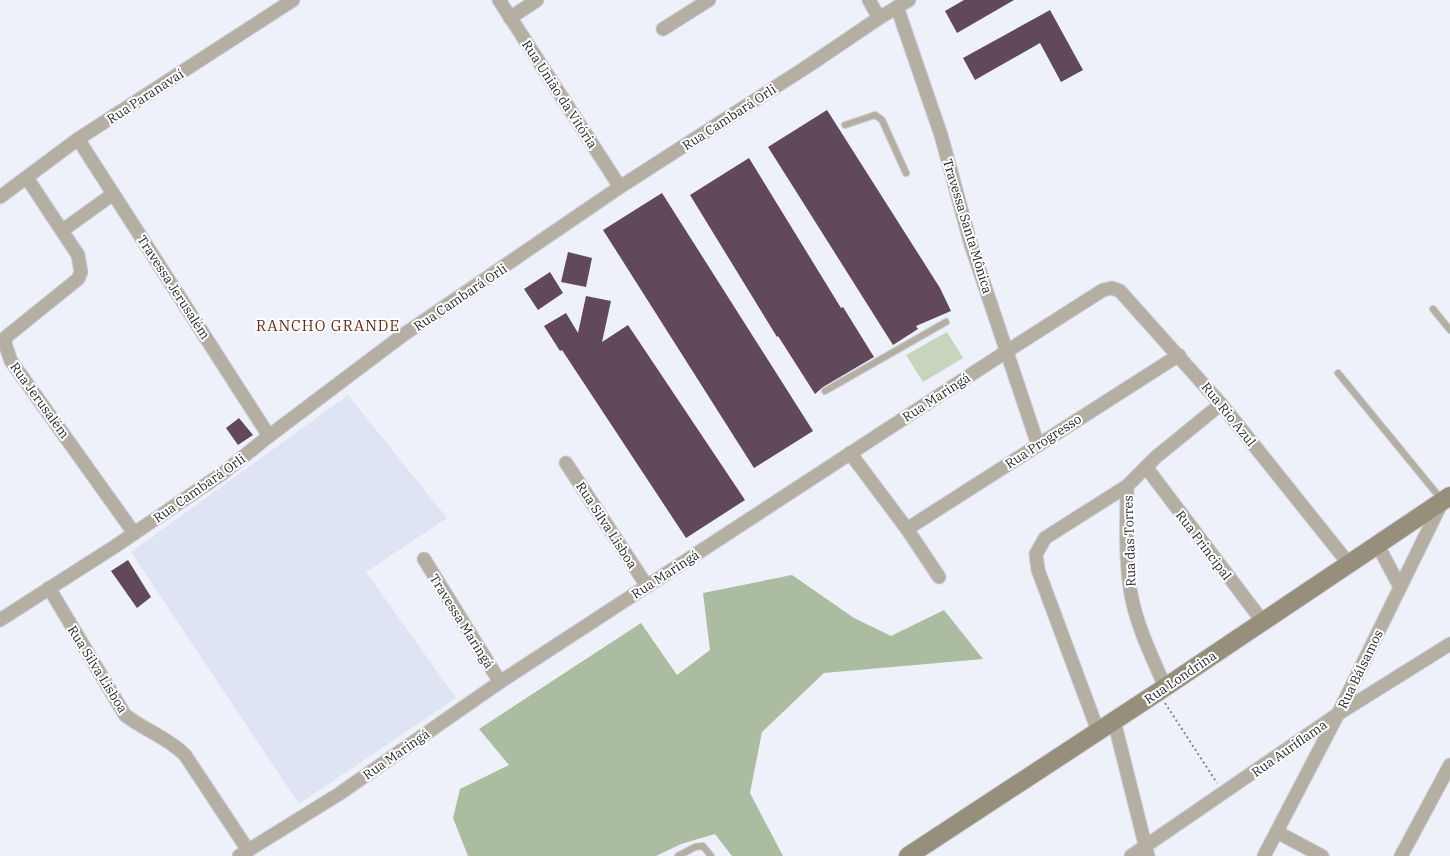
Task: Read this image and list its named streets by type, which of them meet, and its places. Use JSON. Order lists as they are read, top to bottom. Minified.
{"streets":{"street":["Rua União da Vitória","Rua Paranavaí","Rua Cambará Orli","Travessa Santa Mônica","Travessa Jerusalém","Rua Maringá","Rua Jerusalém","Rua Rio Azul","Rua Progresso","Rua Silva Lisboa","Rua das Torres","Rua Principal","Travessa Maringá","Rua Bálsamos","Rua Londrina","Rua Auriflama"]},"crossings":[["Rua União da Vitória","Rua Cambará Orli"],["Rua Paranavaí","Travessa Jerusalém"],["Rua Paranavaí","Rua Jerusalém"],["Rua Cambará Orli","Travessa Santa Mônica"],["Rua Cambará Orli","Travessa Jerusalém"],["Rua Cambará Orli","Rua Jerusalém"],["Rua Cambará Orli","Rua Silva Lisboa"],["Travessa Santa Mônica","Rua Maringá"],["Travessa Santa Mônica","Rua Progresso"],["Rua Maringá","Rua Rio Azul"],["Rua Maringá","Rua Silva Lisboa"],["Rua Maringá","Travessa Maringá"],["Rua Rio Azul","Rua Progresso"],["Rua Rio Azul","Rua Londrina"],["Rua das Torres","Rua Londrina"],["Rua Principal","Rua Londrina"],["Rua Bálsamos","Rua Londrina"],["Rua Bálsamos","Rua Auriflama"]],"districts":["RANCHO GRANDE"]}
